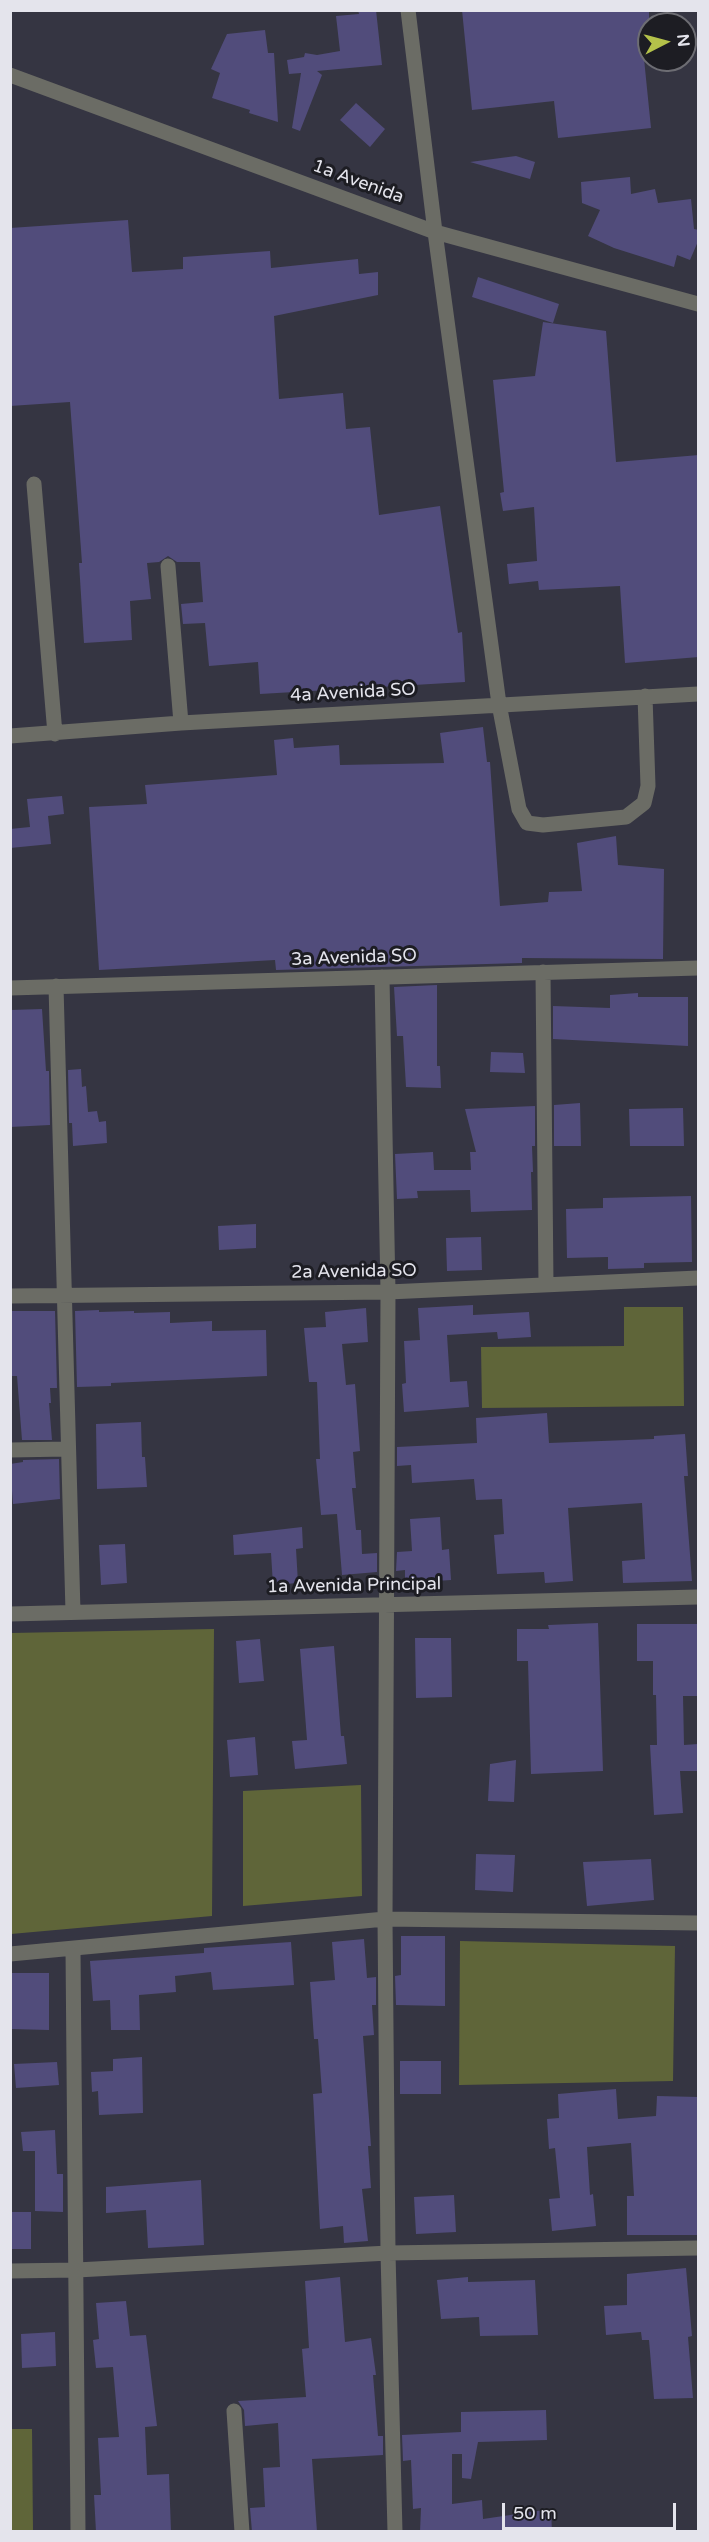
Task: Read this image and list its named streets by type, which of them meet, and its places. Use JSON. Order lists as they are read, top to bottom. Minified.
{"streets":{"street":["1a Avenida","4a Avenida SO","3a Avenida SO","2a Avenida SO","1a Avenida Principal"]},"scale_bar":"50 m","north":"right"}
